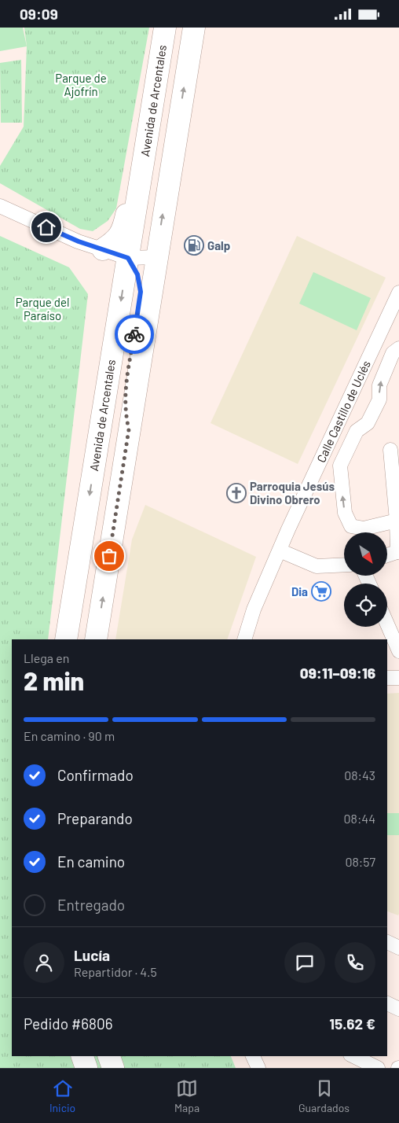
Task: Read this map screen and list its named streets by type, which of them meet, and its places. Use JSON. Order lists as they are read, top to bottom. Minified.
{"streets":{"main road":["Avenida de Arcentales"],"street":["Calle Castillo de Uclés"]},"parks":["Parque de Ajofrín","Parque del Paraíso"],"places":{"fuel station":["Galp"],"church":["Parroquia Jesús Divino Obrero"],"supermarket":["Dia"]},"north":"bottom right","page":{"status":"09:09","heading":["2 min","Llega en","09:11–09:16"],"panel":["Lucía","Repartidor · 4.5","Pedido #6806","15.62 €"],"bar":"En camino · 90 m","list":[["Confirmado","08:43"],["Preparando","08:44"],["En camino","08:57"],"Entregado"],"tabs":["Inicio","Mapa","Guardados"]}}
